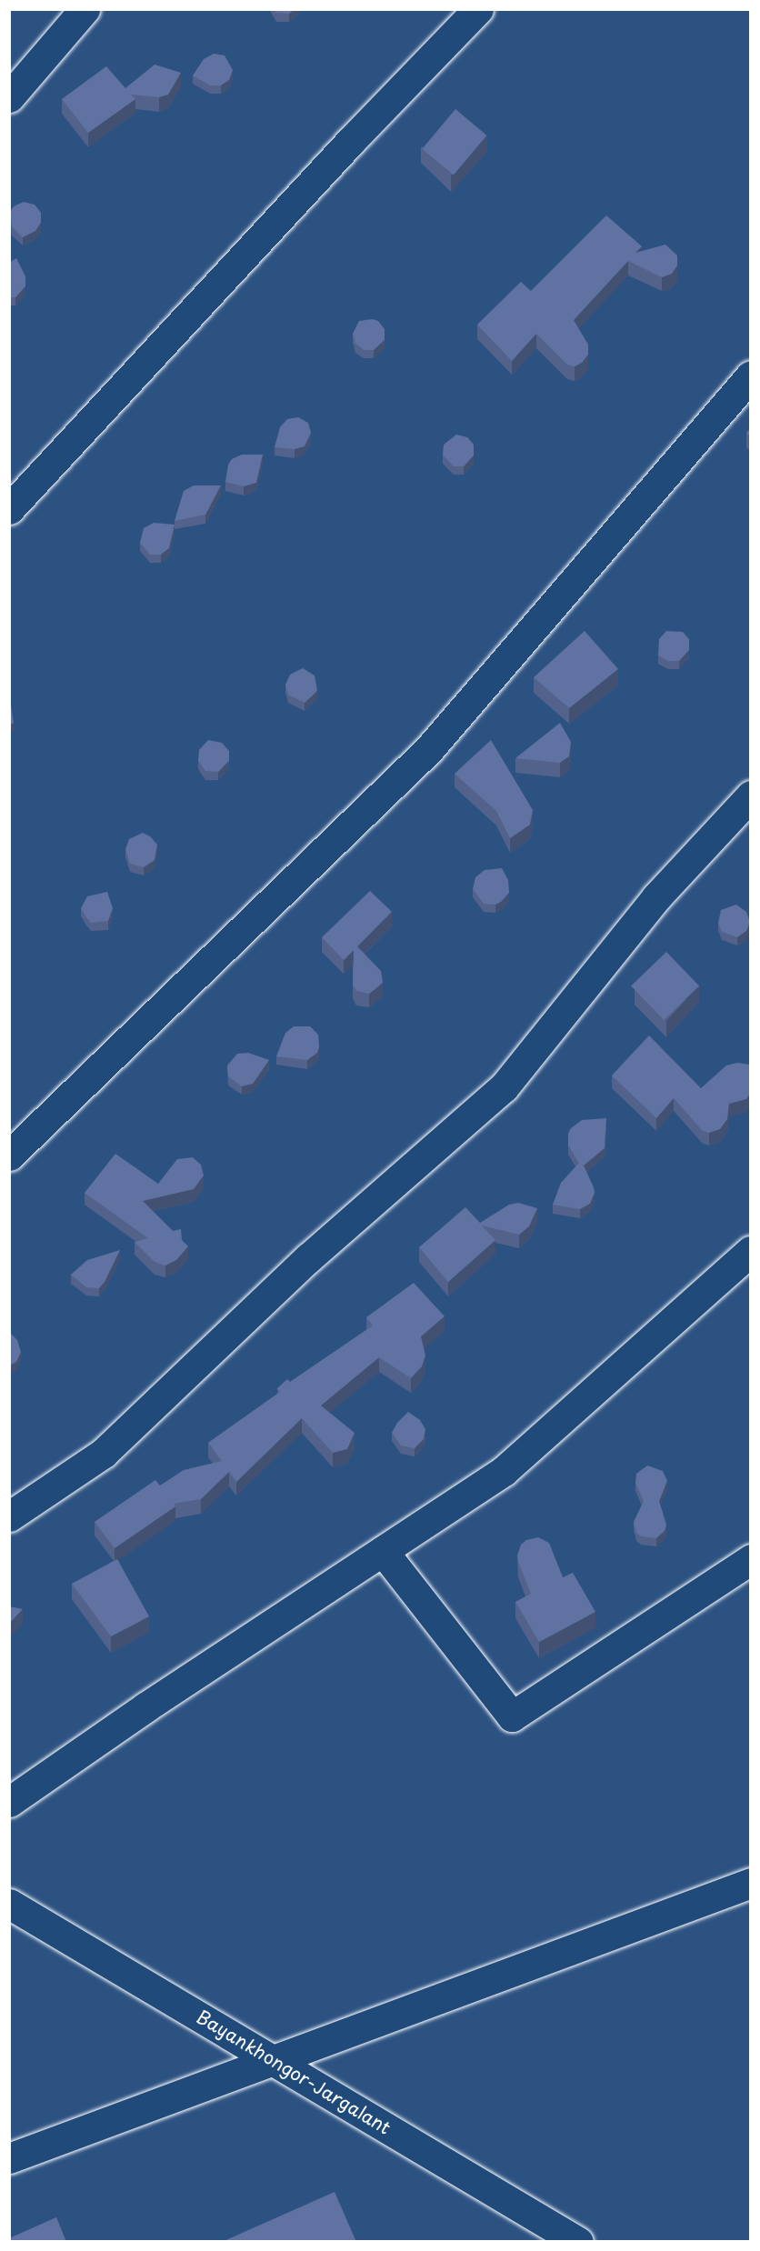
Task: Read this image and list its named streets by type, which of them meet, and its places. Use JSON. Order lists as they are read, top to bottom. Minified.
{"streets":{"street":["Bayankhongor-Jargalant"]}}
